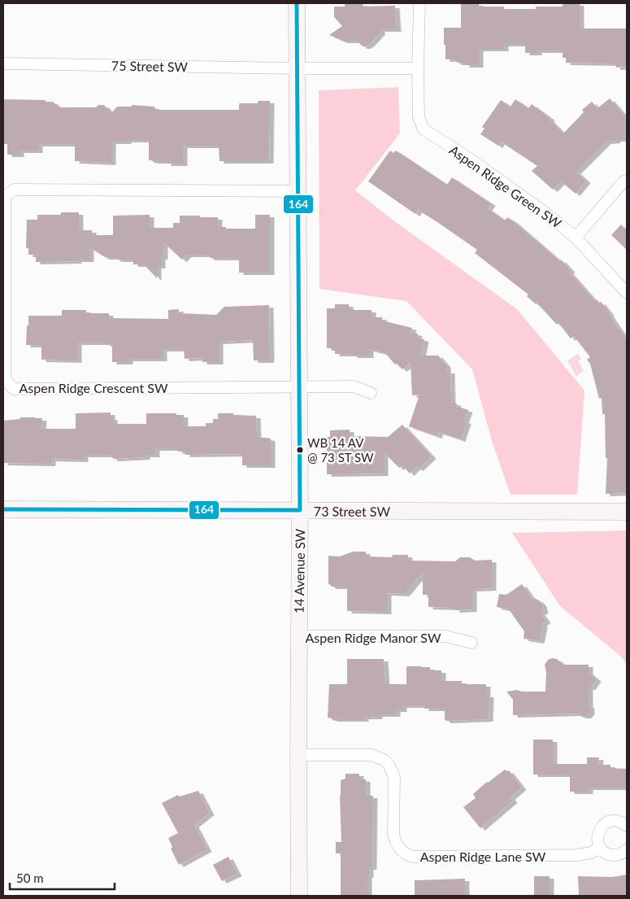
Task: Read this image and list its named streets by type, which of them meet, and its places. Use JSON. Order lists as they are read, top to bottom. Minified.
{"streets":{"street":["75 Street SW","Aspen Ridge Green SW","Aspen Ridge Crescent SW","73 Street SW","14 Avenue SW","Aspen Ridge Manor SW","Aspen Ridge Lane SW"]},"crossings":[["75 Street SW","Aspen Ridge Green SW"],["75 Street SW","14 Avenue SW"],["Aspen Ridge Crescent SW","14 Avenue SW"],["73 Street SW","14 Avenue SW"],["14 Avenue SW","Aspen Ridge Manor SW"],["14 Avenue SW","Aspen Ridge Lane SW"]],"places":["WB 14 AV @ 73 ST SW"],"lines":["transit line 164"],"scale_bar":"50 m"}
